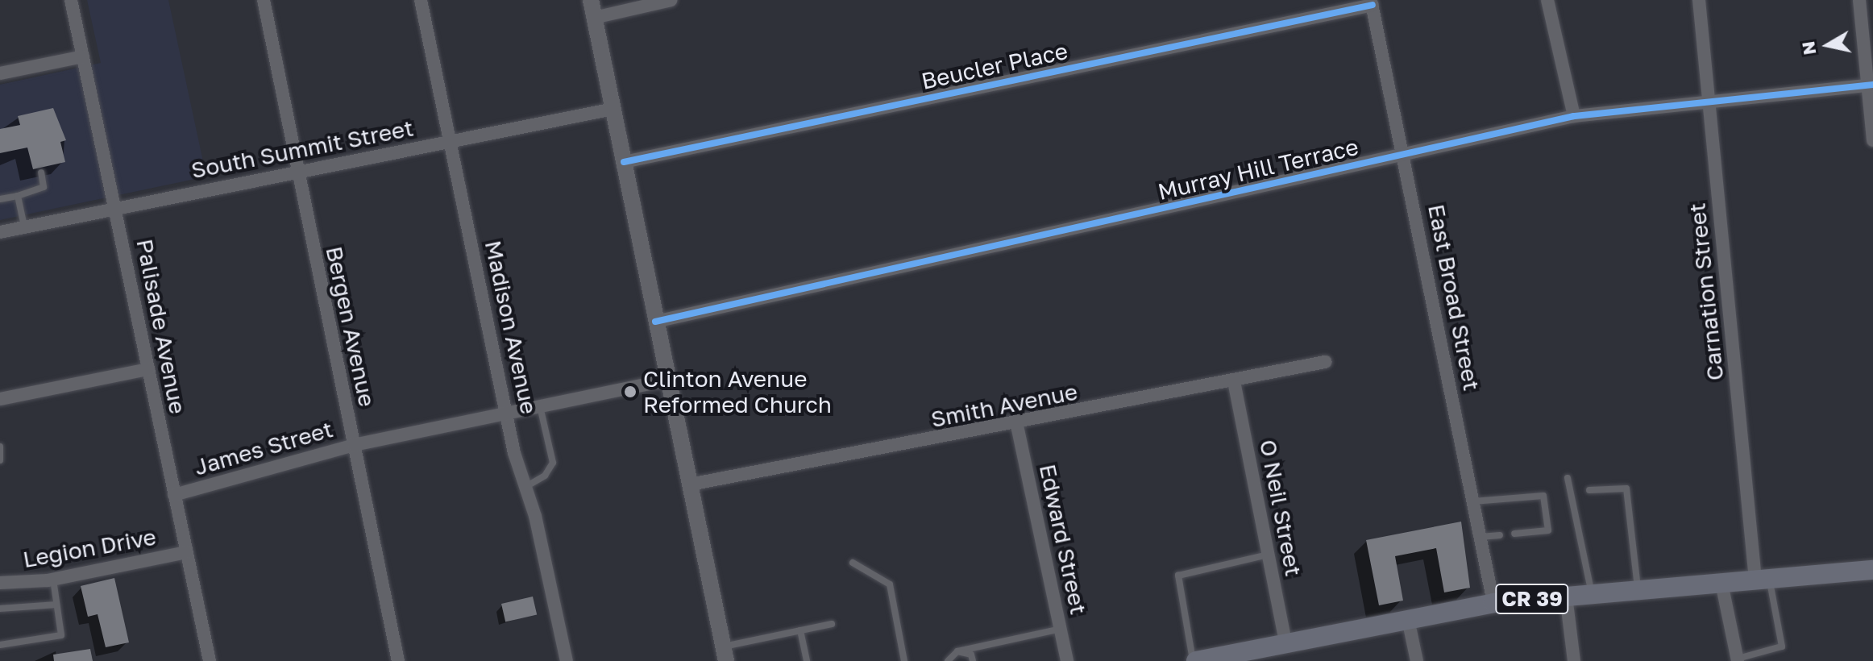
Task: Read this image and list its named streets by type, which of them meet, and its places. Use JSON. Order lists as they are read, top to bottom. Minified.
{"streets":{"main road":["CR 39"],"street":["Beucler Place","South Summit Street","Murray Hill Terrace","Carnation Street","East Broad Street","Palisade Avenue","Bergen Avenue","Madison Avenue","Smith Avenue","James Street","O Neil Street","Edward Street","Legion Drive"]},"crossings":[["Beucler Place","East Broad Street"],["South Summit Street","Palisade Avenue"],["South Summit Street","Bergen Avenue"],["South Summit Street","Madison Avenue"],["Murray Hill Terrace","Carnation Street"],["Murray Hill Terrace","East Broad Street"],["Carnation Street","CR 39"],["East Broad Street","CR 39"],["Palisade Avenue","James Street"],["Palisade Avenue","Legion Drive"],["Bergen Avenue","James Street"],["Madison Avenue","James Street"],["Smith Avenue","O Neil Street"],["Smith Avenue","Edward Street"],["O Neil Street","CR 39"]],"places":["Clinton Avenue Reformed Church"],"north":"left"}
